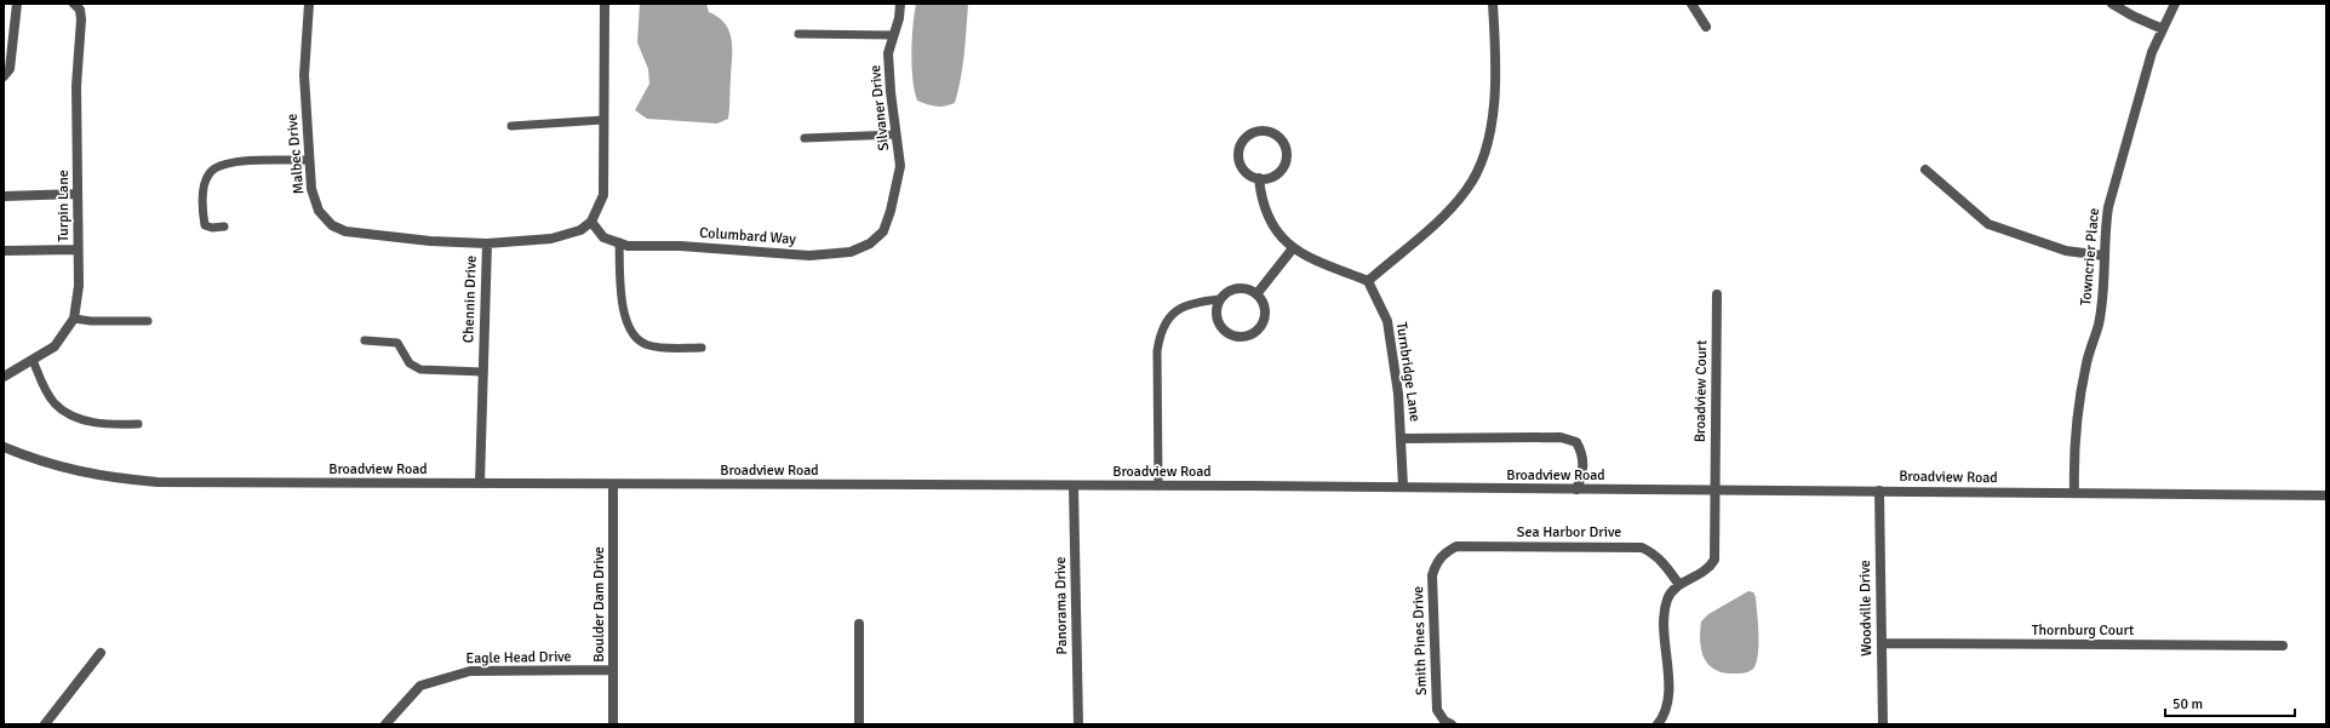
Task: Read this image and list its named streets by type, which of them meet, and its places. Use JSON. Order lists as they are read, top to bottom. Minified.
{"streets":{"street":["Silvaner Drive","Malbec Drive","Turpin Lane","Columbard Way","Towncrier Place","Chennin Drive","Turnbridge Lane","Broadview Court","Broadview Road","Sea Harbor Drive","Boulder Dam Drive","Panorama Drive","Woodville Drive","Thornburg Court","Smith Pines Drive","Eagle Head Drive"]},"crossings":[["Silvaner Drive","Columbard Way"],["Malbec Drive","Chennin Drive"],["Columbard Way","Chennin Drive"],["Towncrier Place","Broadview Road"],["Chennin Drive","Broadview Road"],["Turnbridge Lane","Broadview Road"],["Broadview Court","Broadview Road"],["Broadview Court","Sea Harbor Drive"],["Broadview Road","Boulder Dam Drive"],["Broadview Road","Panorama Drive"],["Broadview Road","Woodville Drive"],["Sea Harbor Drive","Smith Pines Drive"],["Boulder Dam Drive","Eagle Head Drive"],["Woodville Drive","Thornburg Court"]],"scale_bar":"50 m"}
